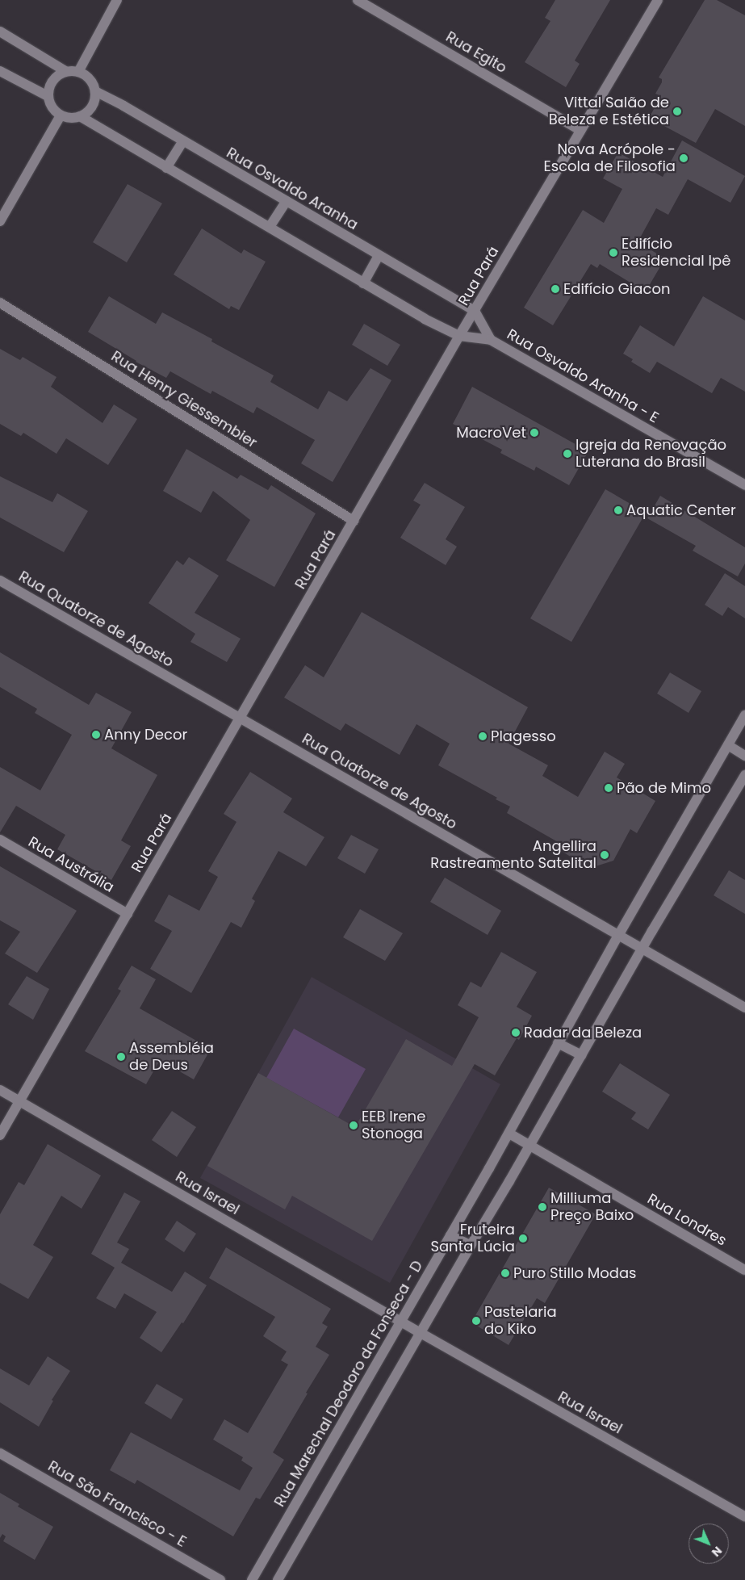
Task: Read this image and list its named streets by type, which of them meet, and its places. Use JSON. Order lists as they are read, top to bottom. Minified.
{"streets":{"street":["Rua Egito","Rua Osvaldo Aranha","Rua Pará","Rua Osvaldo Aranha - E","Rua Henry Giessembier","Rua Quatorze de Agosto","Rua Austrália","Rua Israel","Rua Londres","Rua Marechal Deodoro da Fonseca - D","Rua São Francisco - E"]},"crossings":[["Rua Egito","Rua Pará"],["Rua Osvaldo Aranha","Rua Pará"],["Rua Osvaldo Aranha","Rua Osvaldo Aranha - E"],["Rua Pará","Rua Osvaldo Aranha - E"],["Rua Pará","Rua Henry Giessembier"],["Rua Pará","Rua Quatorze de Agosto"],["Rua Pará","Rua Austrália"],["Rua Pará","Rua Israel"],["Rua Quatorze de Agosto","Rua Marechal Deodoro da Fonseca - D"],["Rua Israel","Rua Marechal Deodoro da Fonseca - D"],["Rua Londres","Rua Marechal Deodoro da Fonseca - D"]],"places":["Vittal Salão de Beleza e Estética","Nova Acrópole - Escola de Filosofia","Edifício Residencial Ipê","Edifício Giacon","MacroVet","Igreja da Renovação Luterana do Brasil","Aquatic Center","Anny Decor","Plagesso","Pão de Mimo","Angellira Rastreamento Satelital","Radar da Beleza","Assembléia de Deus","EEB Irene Stonoga","Milliuma Preço Baixo","Fruteira Santa Lúcia","Puro Stillo Modas","Pastelaria do Kiko"],"north":"bottom right"}
